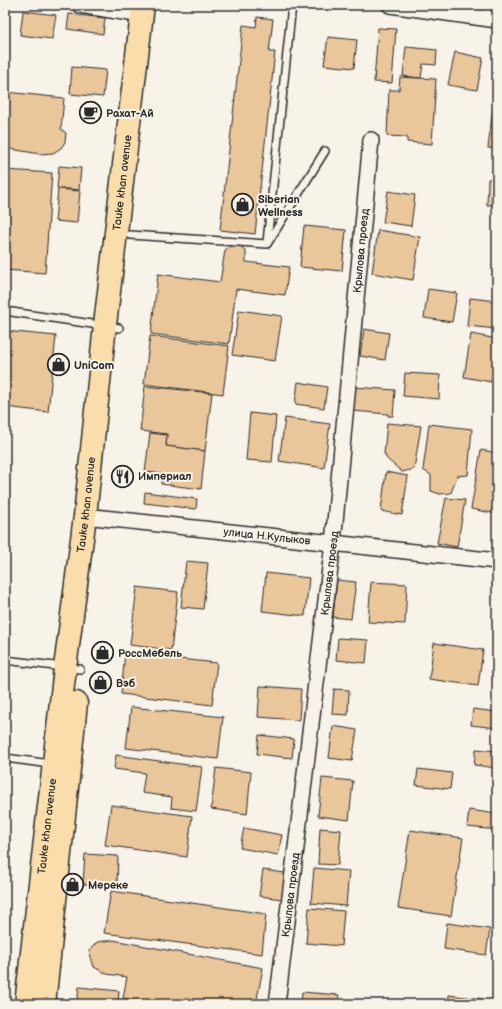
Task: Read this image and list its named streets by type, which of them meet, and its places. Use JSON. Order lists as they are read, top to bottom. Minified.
{"streets":{"main road":["Tauke khan avenue"],"street":["Крылова проезд","улица Н.Кулыков"]},"crossings":[["Tauke khan avenue","улица Н.Кулыков"],["Крылова проезд","улица Н.Кулыков"]],"places":{"cafe":["Рахат-Ай"],"shop":["Siberian Wellness","UniCom","РоссМебель","Вэб","Мереке"],"restaurant":["Империал"]}}
